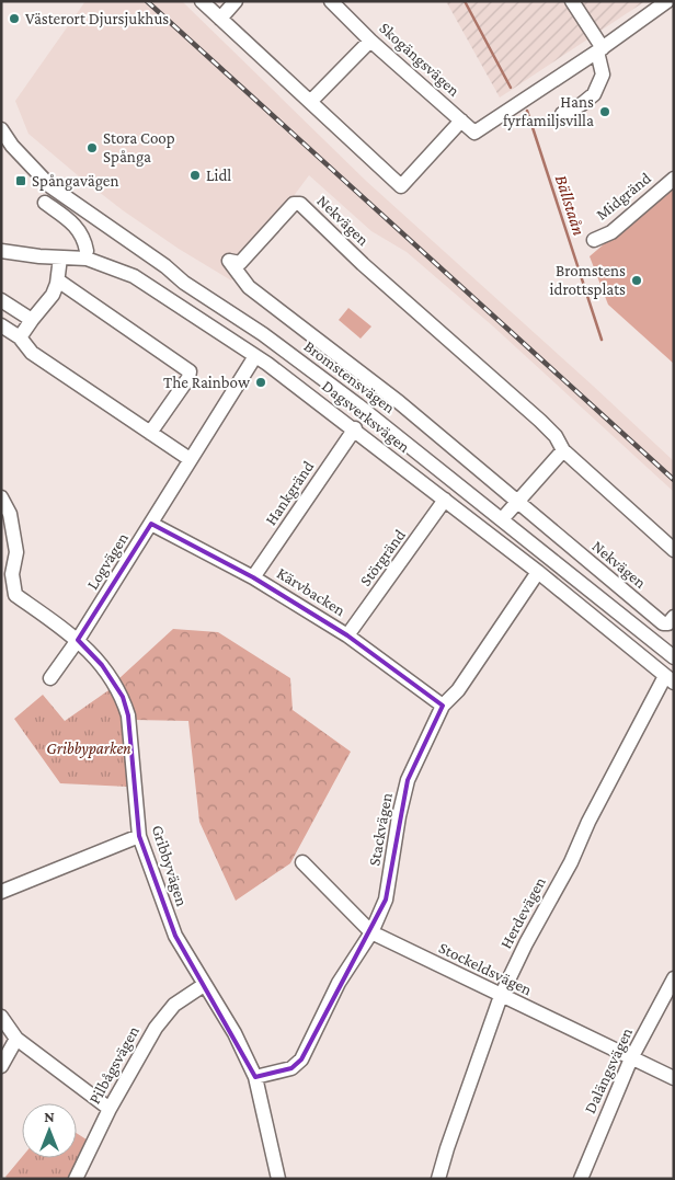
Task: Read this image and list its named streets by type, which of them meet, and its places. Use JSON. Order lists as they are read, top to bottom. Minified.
{"streets":{"street":["Skogängsvägen","Midgränd","Nekvägen","Bromstensvägen","Dagsverksvägen","Hankgränd","Störgränd","Logvägen","Kärvbacken","Stackvägen","Gribbyvägen","Herdevägen","Stockeldsvägen","Pilbågsvägen","Dalängsvägen"]},"crossings":[["Dagsverksvägen","Hankgränd"],["Dagsverksvägen","Störgränd"],["Dagsverksvägen","Logvägen"],["Dagsverksvägen","Stackvägen"],["Dagsverksvägen","Herdevägen"],["Hankgränd","Kärvbacken"],["Störgränd","Kärvbacken"],["Logvägen","Kärvbacken"],["Logvägen","Gribbyvägen"],["Kärvbacken","Stackvägen"],["Stackvägen","Gribbyvägen"],["Stackvägen","Stockeldsvägen"],["Gribbyvägen","Pilbågsvägen"],["Herdevägen","Stockeldsvägen"],["Stockeldsvägen","Dalängsvägen"]],"water":["Bällstaån"],"parks":["Gribbyparken"],"places":{"other":["Västerort Djursjukhus","Hans fyrfamiljsvilla","Stora Coop Spånga","Lidl","Bromstens idrottsplats","The Rainbow"],"transit":["Spångavägen"]},"north":"top"}
